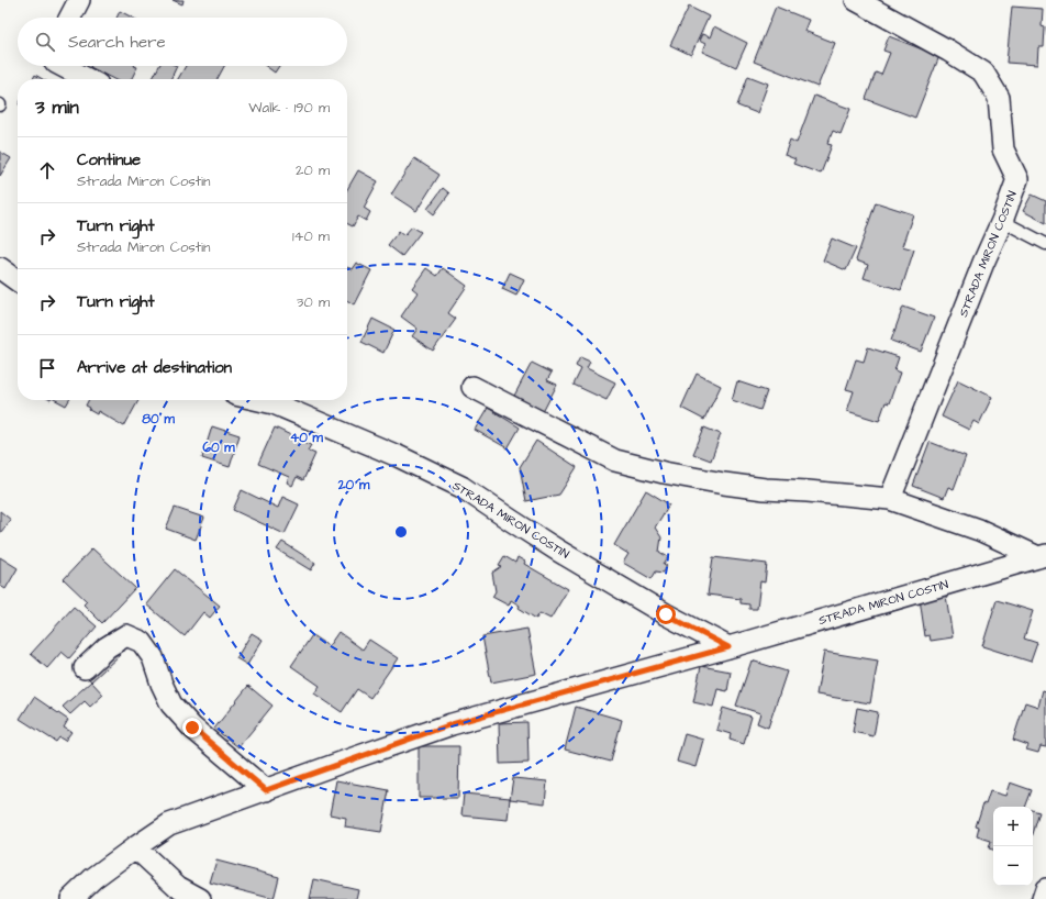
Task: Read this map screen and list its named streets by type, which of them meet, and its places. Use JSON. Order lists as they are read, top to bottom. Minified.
{"streets":{"street":["STRADA MIRON COSTIN"]},"page":{"search":"Search here","heading":["3 min","Walk · 190 m"],"list":[["Continue","Strada Miron Costin","20 m"],["Turn right","Strada Miron Costin","140 m"],["Turn right","30 m"],"Arrive at destination"],"map_buttons":["+","−"]},"rings":["80 m","40 m","60 m","20 m"]}
